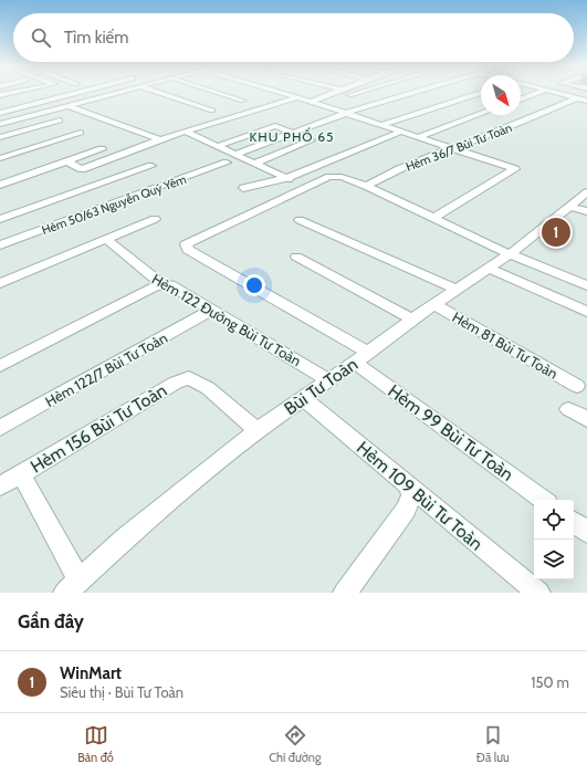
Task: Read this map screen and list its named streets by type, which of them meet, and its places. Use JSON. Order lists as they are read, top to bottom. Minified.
{"streets":{"street":["Hẻm 36/7 Bùi Tư Toàn","Hẻm 50/63 Nguyễn Quý Yêm","Hẻm 122 Đường Bùi Tư Toàn","Hẻm 81 Bùi Tư Toàn","Hẻm 122/7 Bùi Tư Toàn","Bùi Tư Toàn","Hẻm 156 Bùi Tư Toàn","Hẻm 99 Bùi Tư Toàn","Hẻm 109 Bùi Tư Toàn"]},"crossings":[["Hẻm 122 Đường Bùi Tư Toàn","Hẻm 122/7 Bùi Tư Toàn"],["Hẻm 122 Đường Bùi Tư Toàn","Bùi Tư Toàn"],["Hẻm 81 Bùi Tư Toàn","Bùi Tư Toàn"],["Bùi Tư Toàn","Hẻm 156 Bùi Tư Toàn"],["Bùi Tư Toàn","Hẻm 99 Bùi Tư Toàn"],["Bùi Tư Toàn","Hẻm 109 Bùi Tư Toàn"]],"districts":["KHU PHỐ 65"],"north":"bottom right","page":{"search":"Tìm kiếm","pins":"1","heading":"Gần đây","list":[{"mark":"1","name":"WinMart","note":"Siêu thị · Bùi Tư Toàn","value":"150 m"}],"nav":["Bản đồ","Chỉ đường","Đã lưu"]}}
